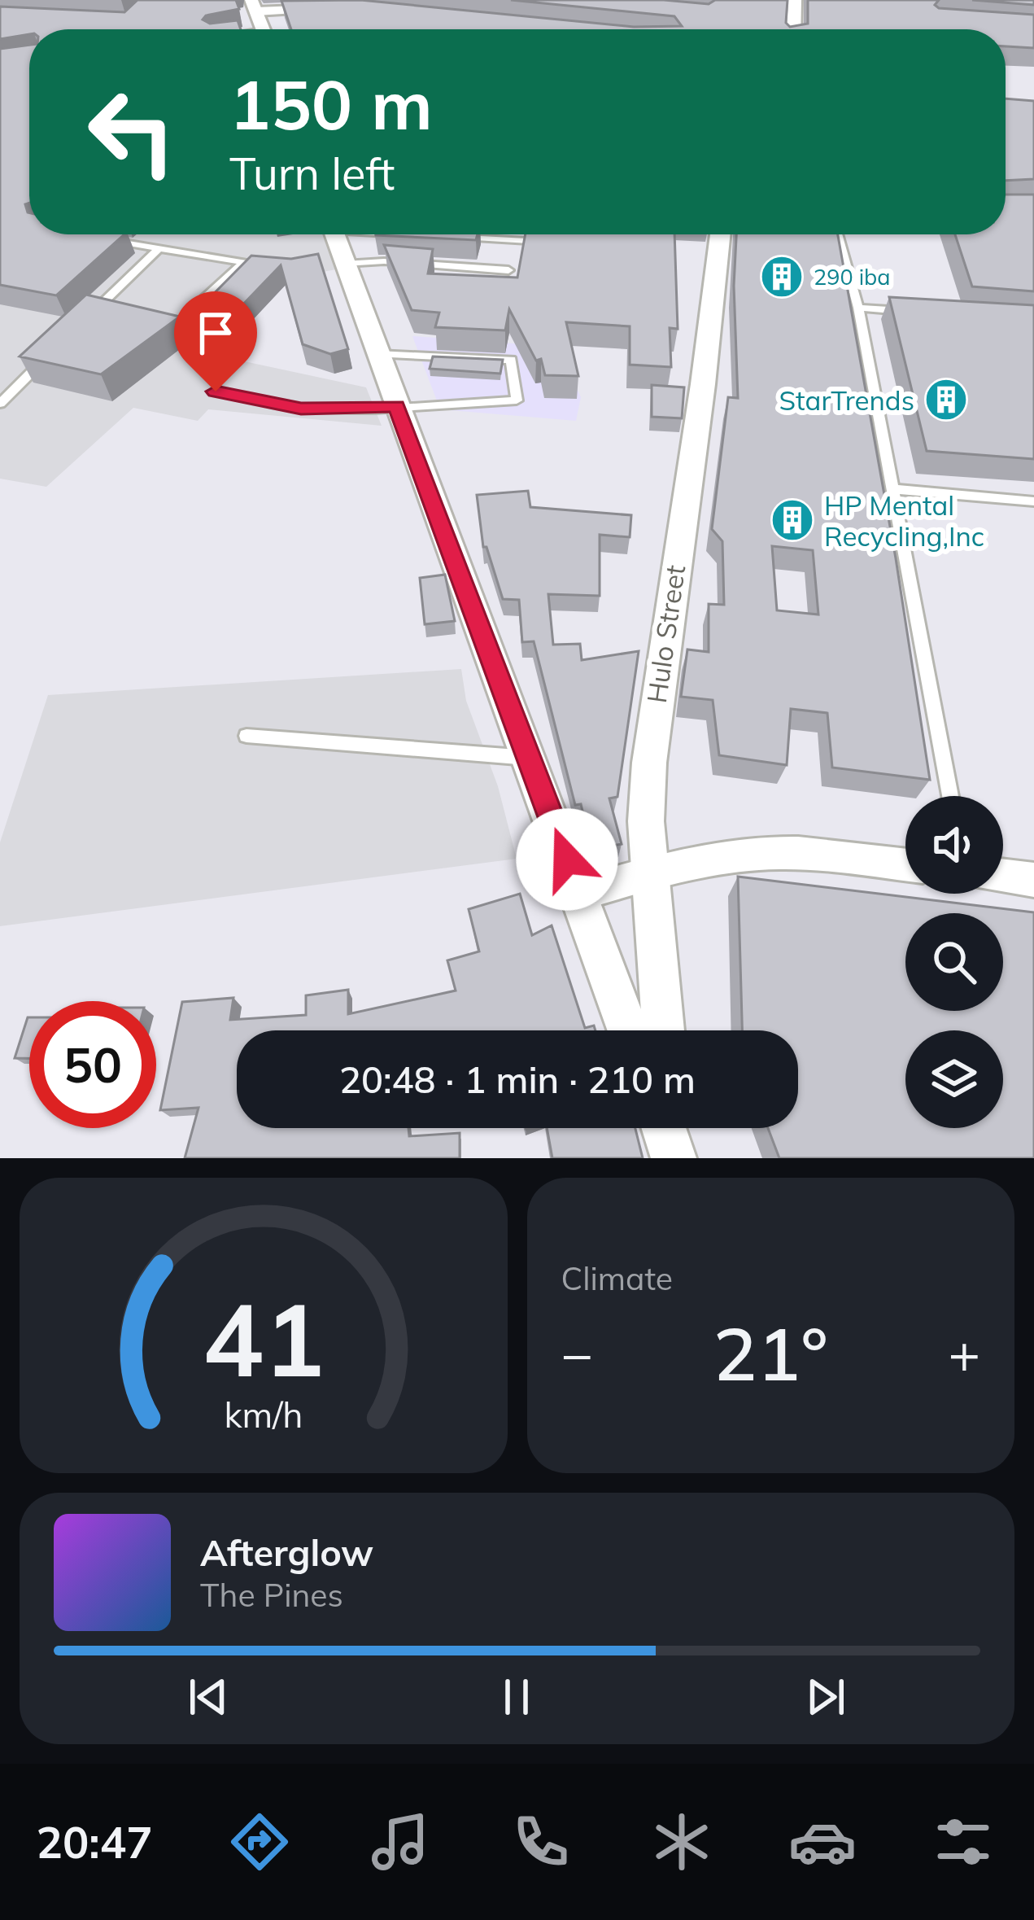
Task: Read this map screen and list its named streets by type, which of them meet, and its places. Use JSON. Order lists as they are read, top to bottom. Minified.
{"streets":{"street":["Hulo Street"]},"places":{"building":["290 iba","StarTrends","HP Mental Recycling,Inc"]},"page":{"turn":["150 m","Turn left"],"limit":"50","trip":"20:48 · 1 min · 210 m","tile":"Climate","heat":["−","21°","+"],"song":["Afterglow","The Pines"],"tabs":"20:47","gauge":["41","km/h"]}}
